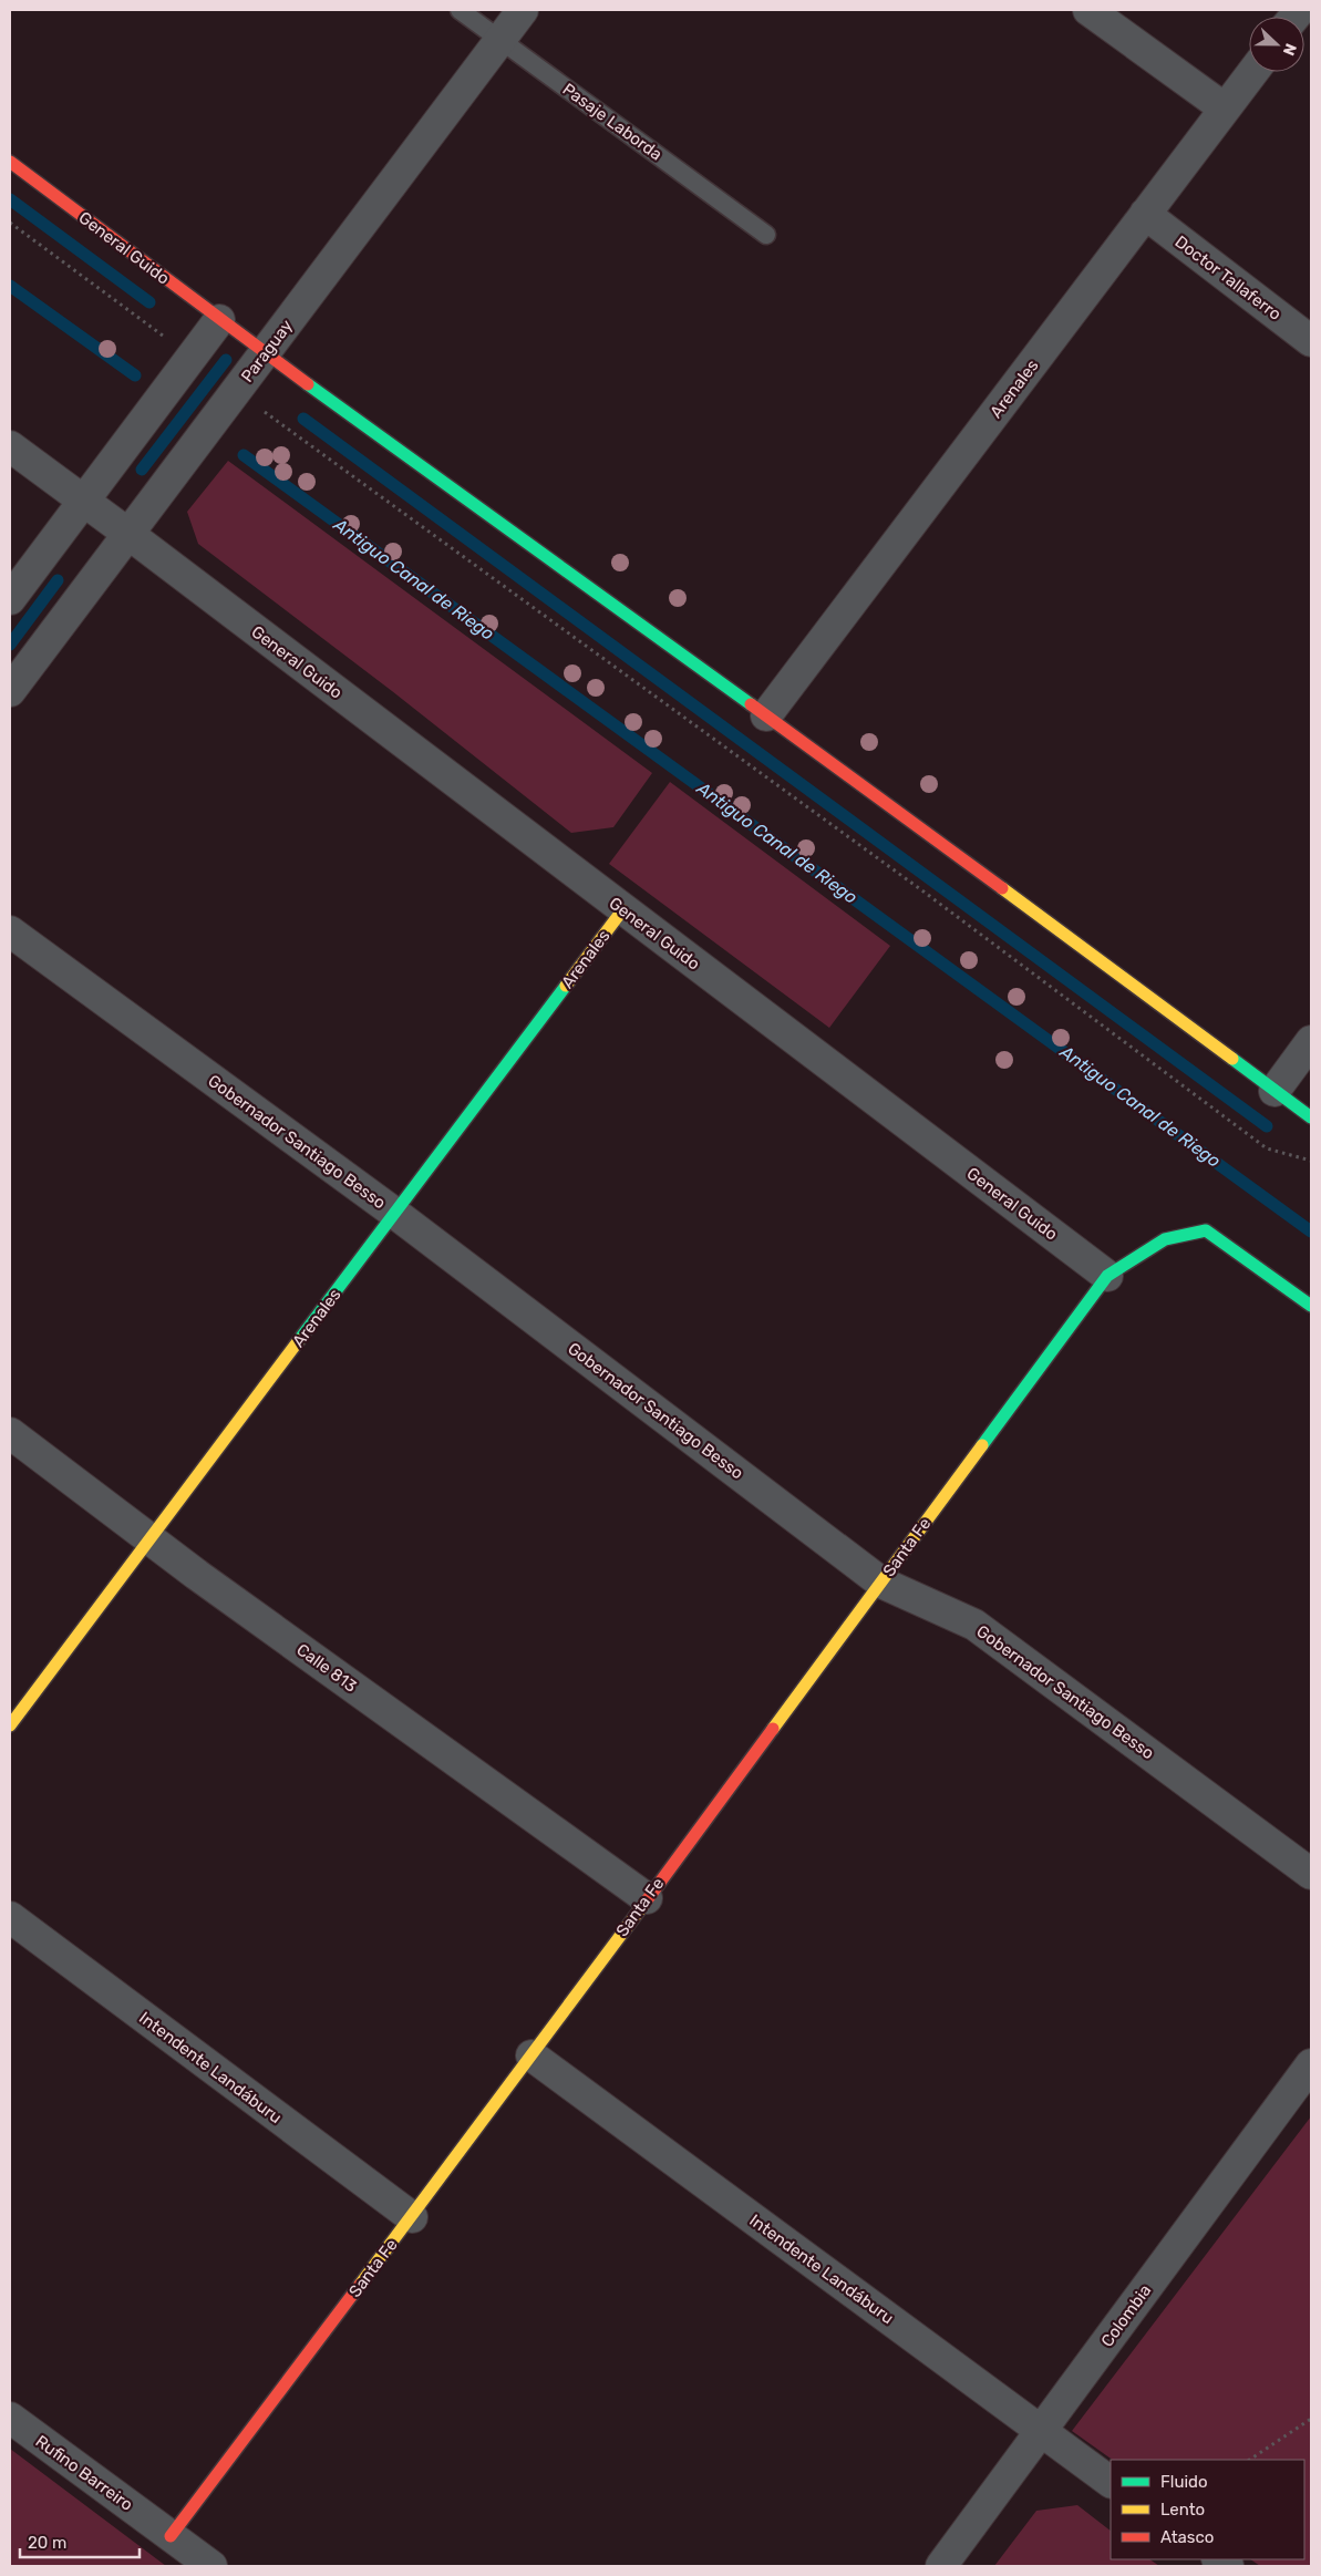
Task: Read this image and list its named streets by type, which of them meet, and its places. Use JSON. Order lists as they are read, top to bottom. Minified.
{"streets":{"street":["General Guido","Doctor Tallaferro","Paraguay","Arenales","Gobernador Santiago Besso","Santa Fe","Calle 813","Intendente Landáburu","Colombia","Rufino Barreiro"],"lane":["Pasaje Laborda"]},"crossings":[["Pasaje Laborda","Paraguay"],["General Guido","Paraguay"],["General Guido","Arenales"],["General Guido","Santa Fe"],["Doctor Tallaferro","Arenales"],["Arenales","Gobernador Santiago Besso"],["Arenales","Calle 813"],["Gobernador Santiago Besso","Santa Fe"],["Santa Fe","Calle 813"],["Santa Fe","Intendente Landáburu"],["Santa Fe","Rufino Barreiro"],["Intendente Landáburu","Colombia"]],"water":["Antiguo Canal de Riego"],"legend":["Fluido","Lento","Atasco"],"scale_bar":"20 m","north":"right"}
